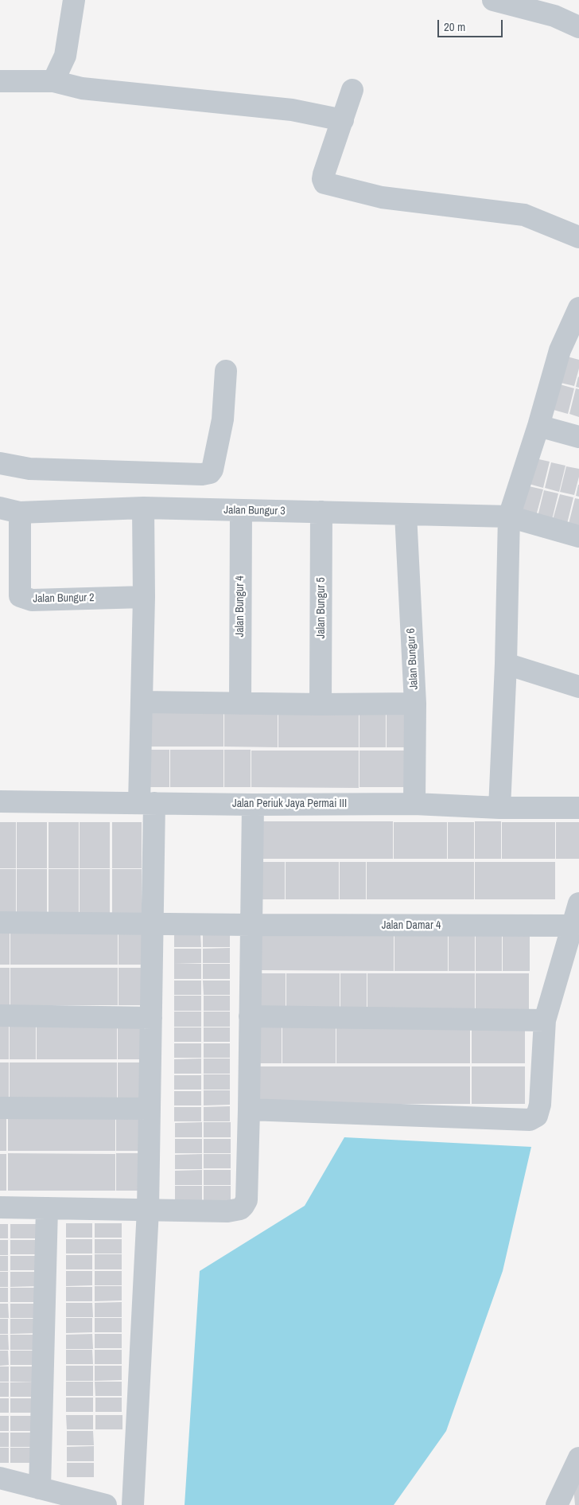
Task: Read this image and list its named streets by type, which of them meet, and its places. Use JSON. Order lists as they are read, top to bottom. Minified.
{"streets":{"street":["Jalan Bungur 3","Jalan Bungur 2","Jalan Bungur 4","Jalan Bungur 5","Jalan Bungur 6","Jalan Periuk Jaya Permai III","Jalan Damar 4"]},"crossings":[["Jalan Bungur 3","Jalan Bungur 2"],["Jalan Bungur 3","Jalan Bungur 4"],["Jalan Bungur 3","Jalan Bungur 5"],["Jalan Bungur 3","Jalan Bungur 6"],["Jalan Bungur 6","Jalan Periuk Jaya Permai III"]],"scale_bar":"20 m"}
